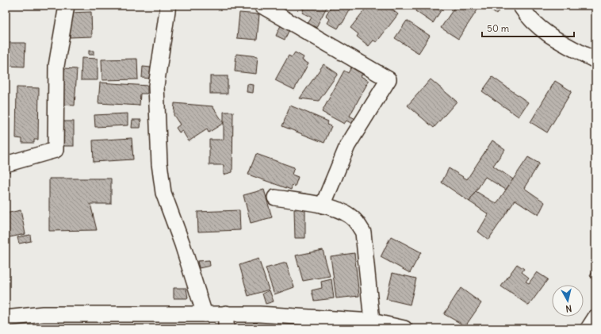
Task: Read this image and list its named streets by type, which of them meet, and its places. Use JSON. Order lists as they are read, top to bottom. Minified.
{"scale_bar":"50 m","north":"bottom"}
